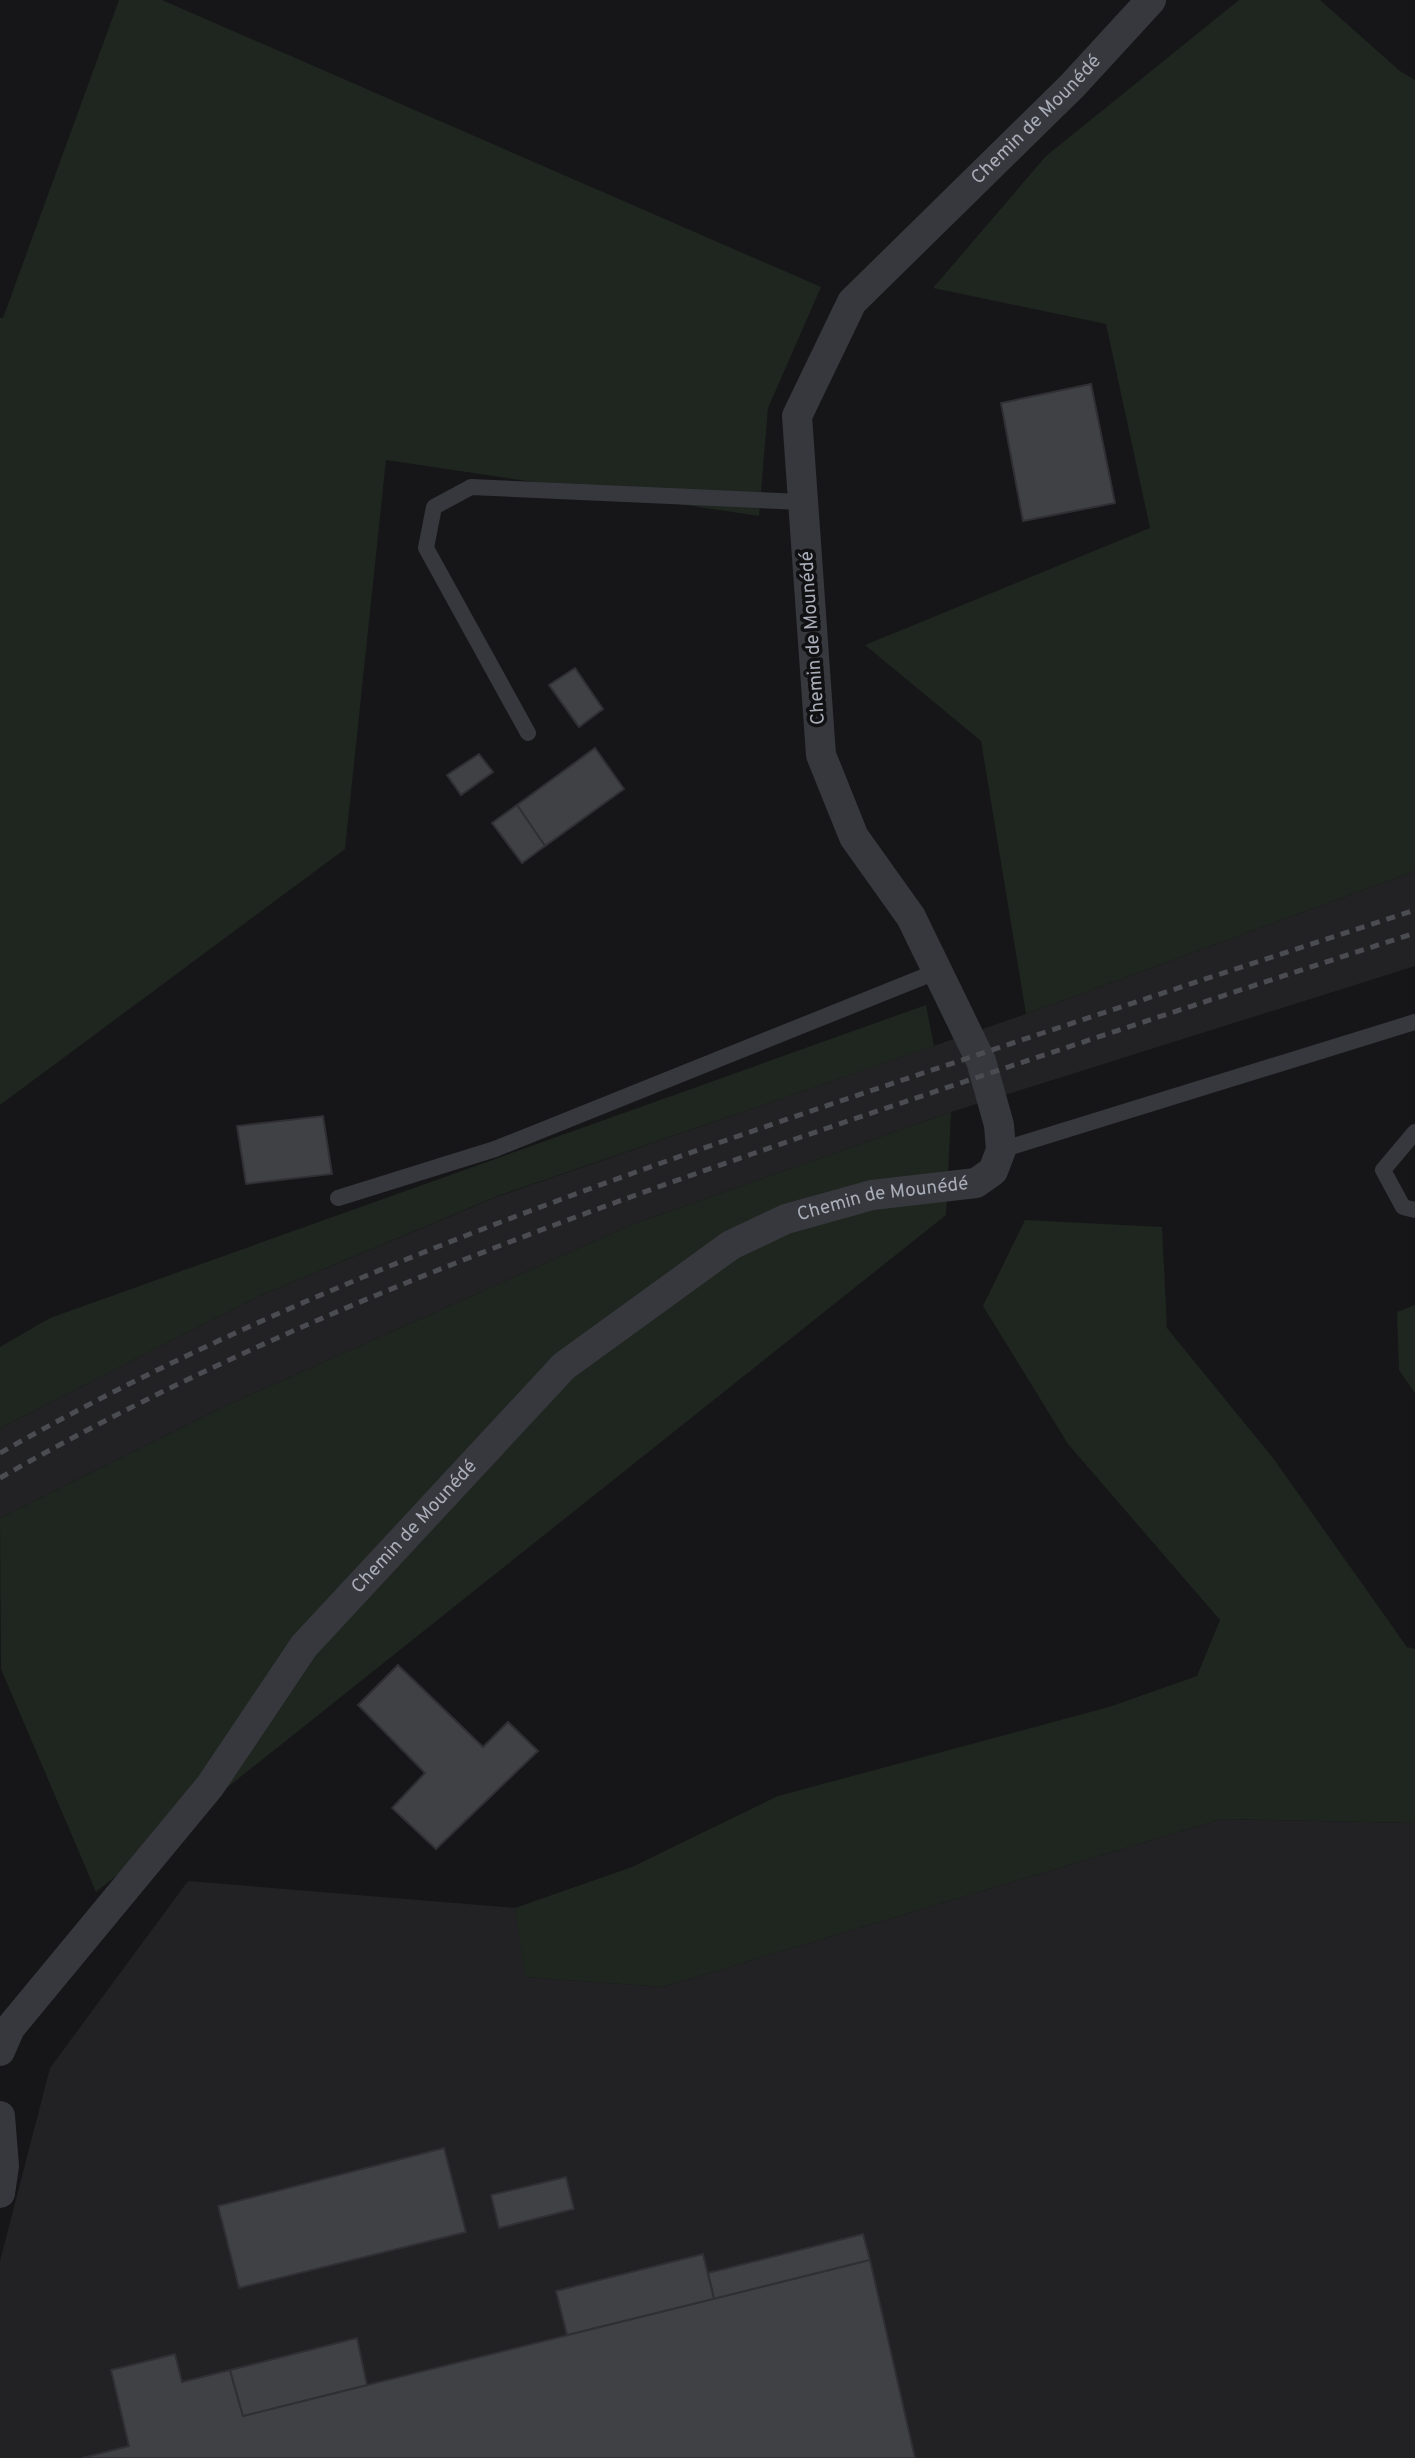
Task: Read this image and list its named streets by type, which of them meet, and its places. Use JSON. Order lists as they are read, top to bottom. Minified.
{"streets":{"street":["Chemin de Mounédé"]}}
